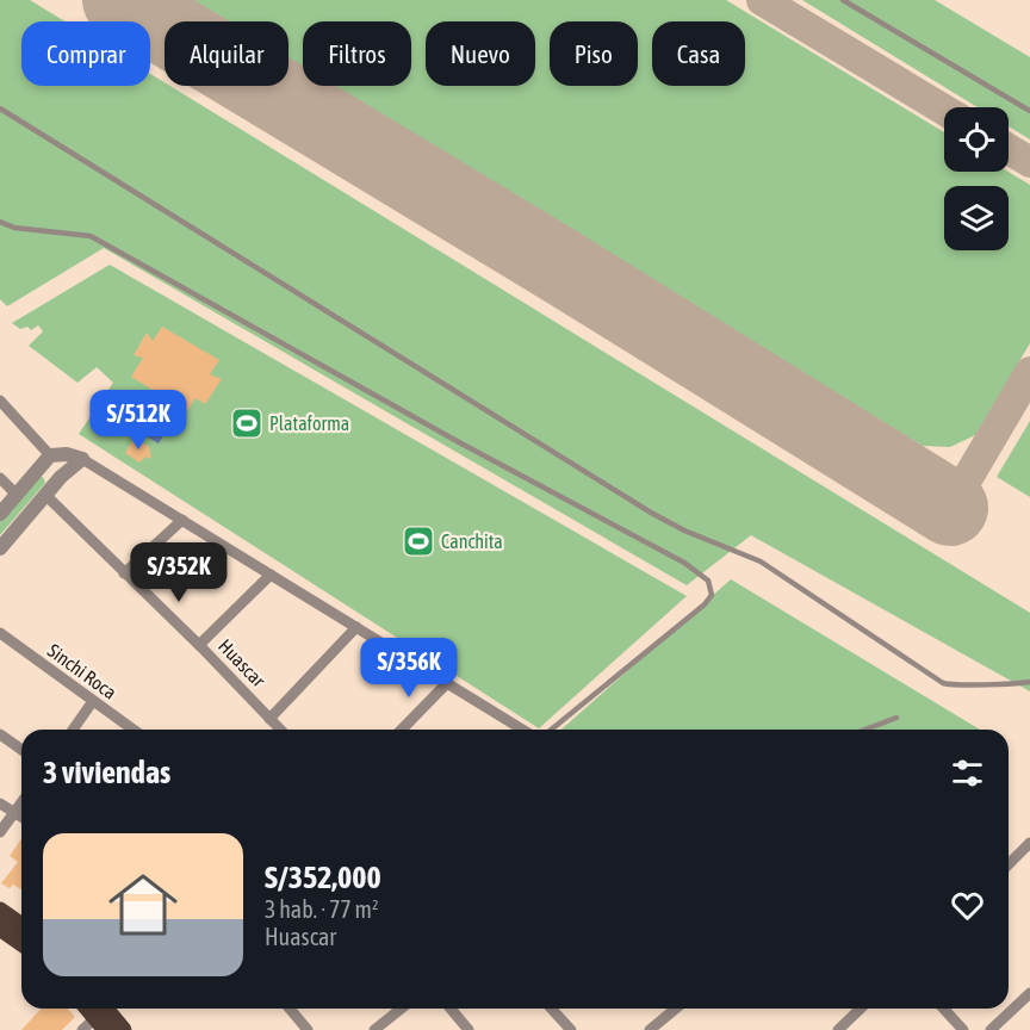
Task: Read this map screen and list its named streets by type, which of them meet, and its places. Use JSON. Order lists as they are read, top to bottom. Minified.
{"streets":{"street":["Huascar","Sinchi Roca"]},"places":{"sports":["Plataforma","Canchita"]},"page":{"chip":["Comprar","Alquilar","Filtros","Nuevo","Piso","Casa"],"price":["S/512K","S/352K","S/356K"],"heading":"3 viviendas","list":[{"name":"S/352,000","note":"3 hab. · 77 m² · Huascar"}]}}
